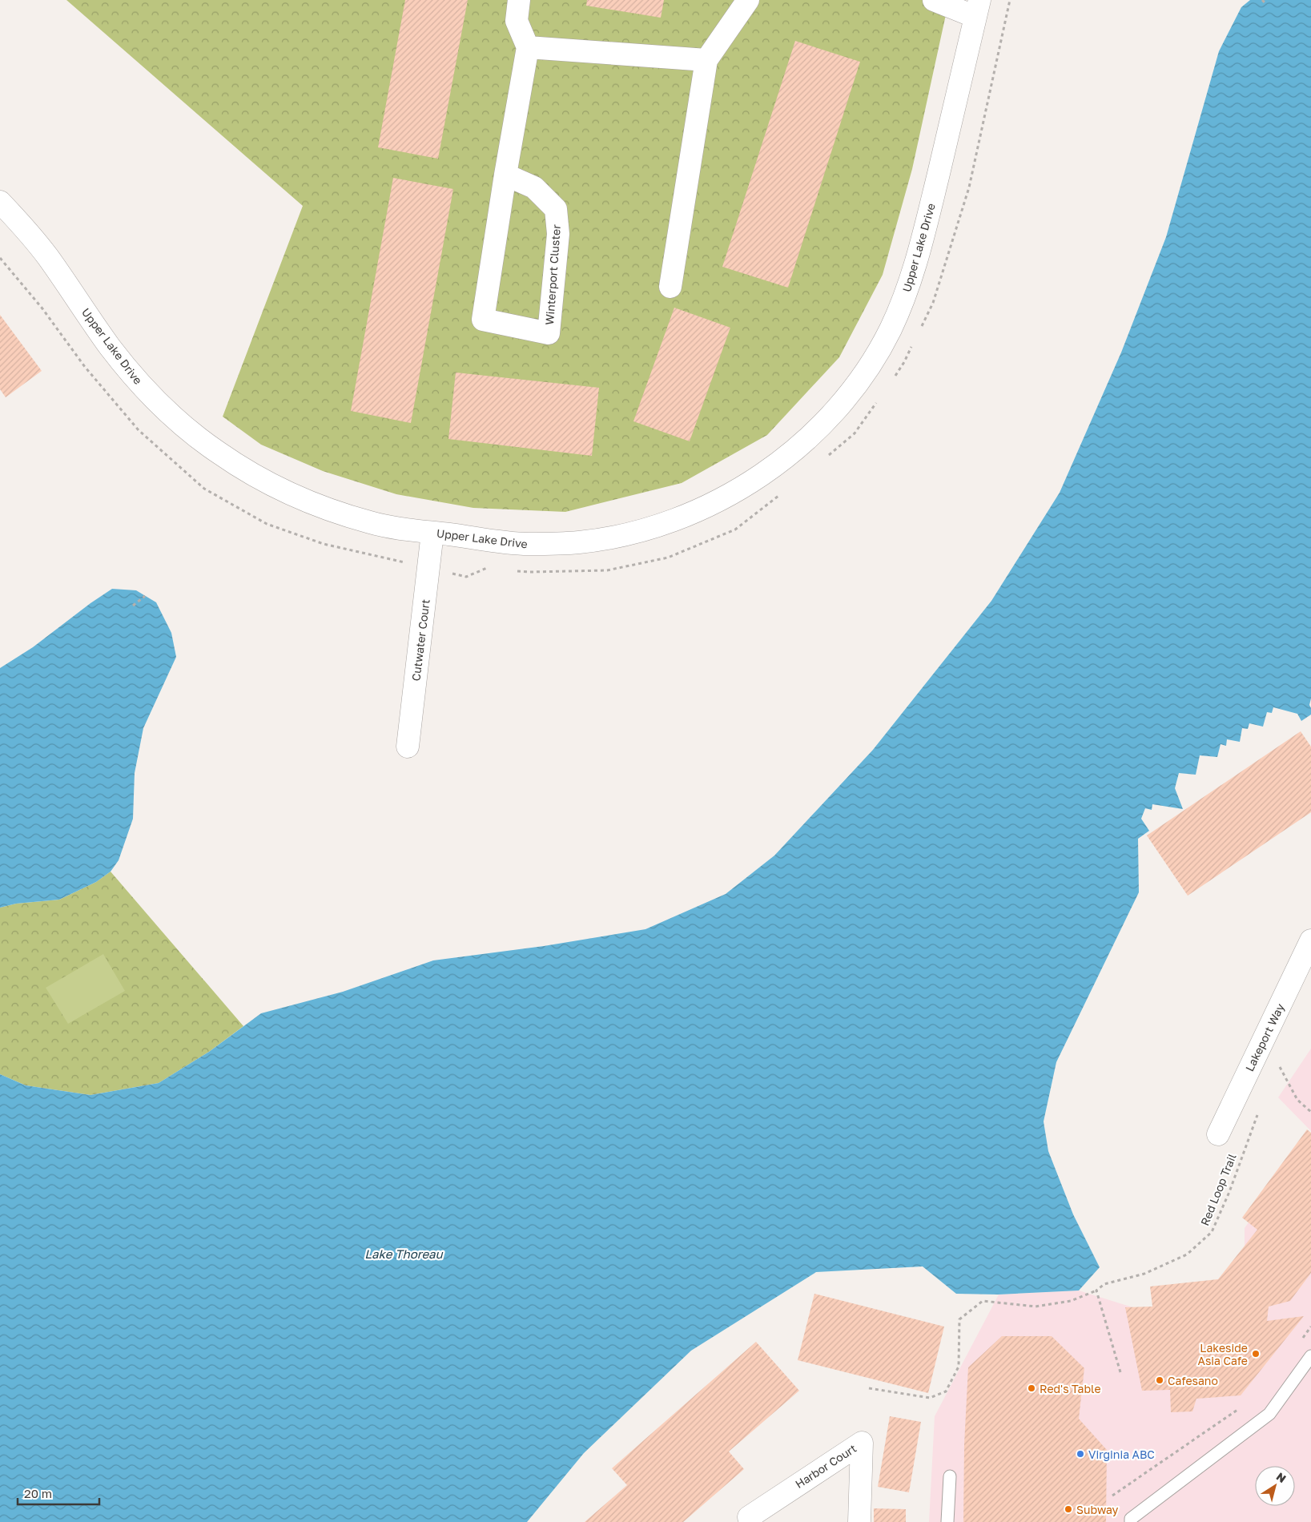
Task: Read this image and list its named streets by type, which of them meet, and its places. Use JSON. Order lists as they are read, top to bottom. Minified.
{"streets":{"street":["Upper Lake Drive","Winterport Cluster","Cutwater Court","Lakeport Way","Harbor Court"],"path":["Red Loop Trail"]},"crossings":[["Upper Lake Drive","Cutwater Court"]],"water":["Lake Thoreau"],"places":["Lakeside Asia Cafe","Cafesano","Red's Table","Virginia ABC","Subway"],"scale_bar":"20 m","north":"top right"}
